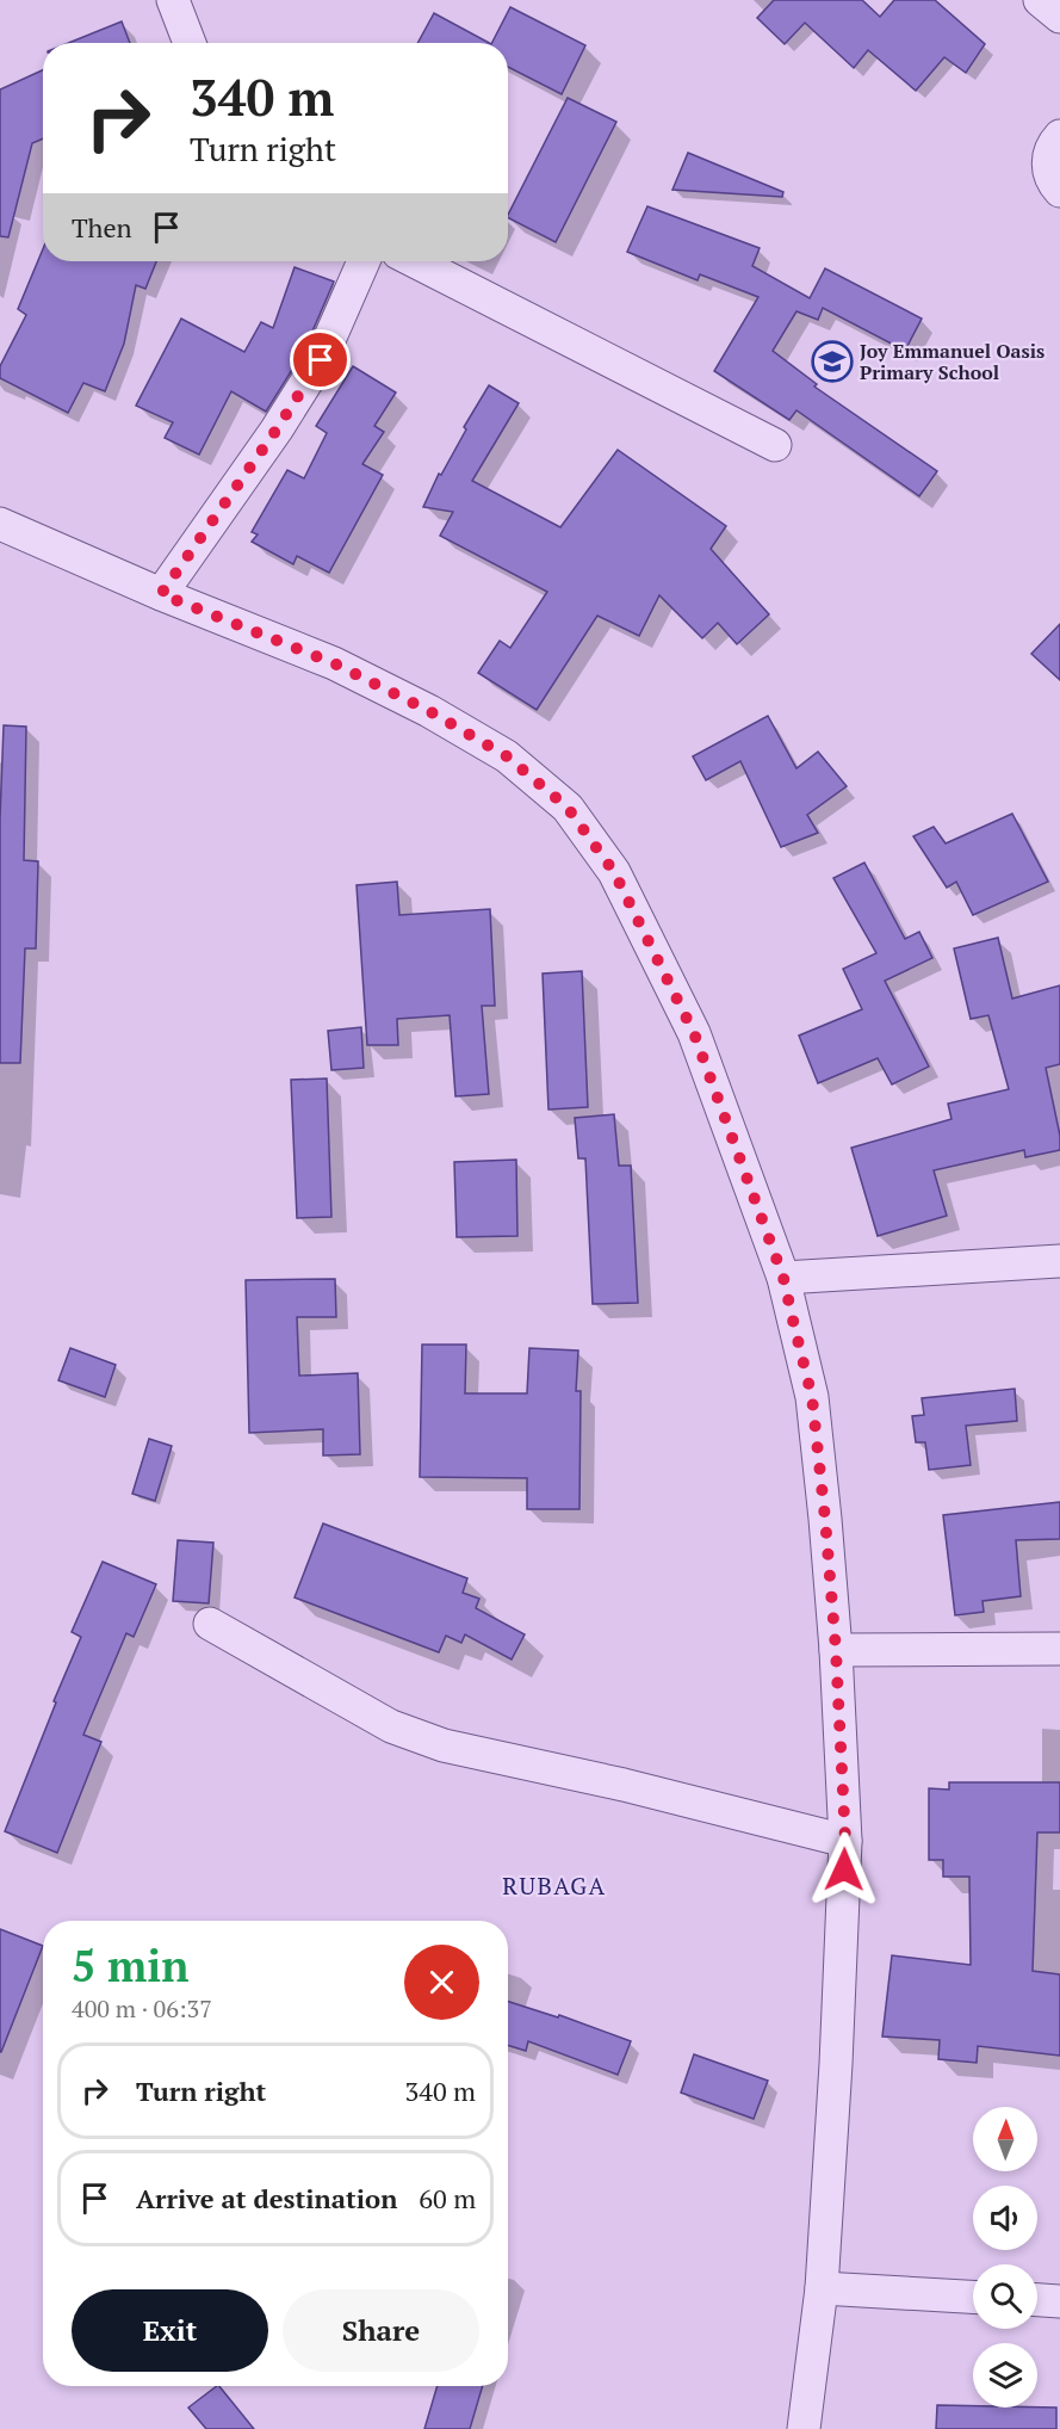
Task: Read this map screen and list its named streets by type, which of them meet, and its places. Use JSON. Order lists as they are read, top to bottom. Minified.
{"districts":["RUBAGA"],"places":{"school or university":["Joy Emmanuel Oasis Primary School"]},"north":"top","page":{"turn":["340 m","Turn right"],"then":"Then","heading":["5 min","400 m · 06:37"],"list":[{"name":"Turn right","value":"340 m"},{"name":"Arrive at destination","value":"60 m"}],"buttons":["Exit","Share"]}}
